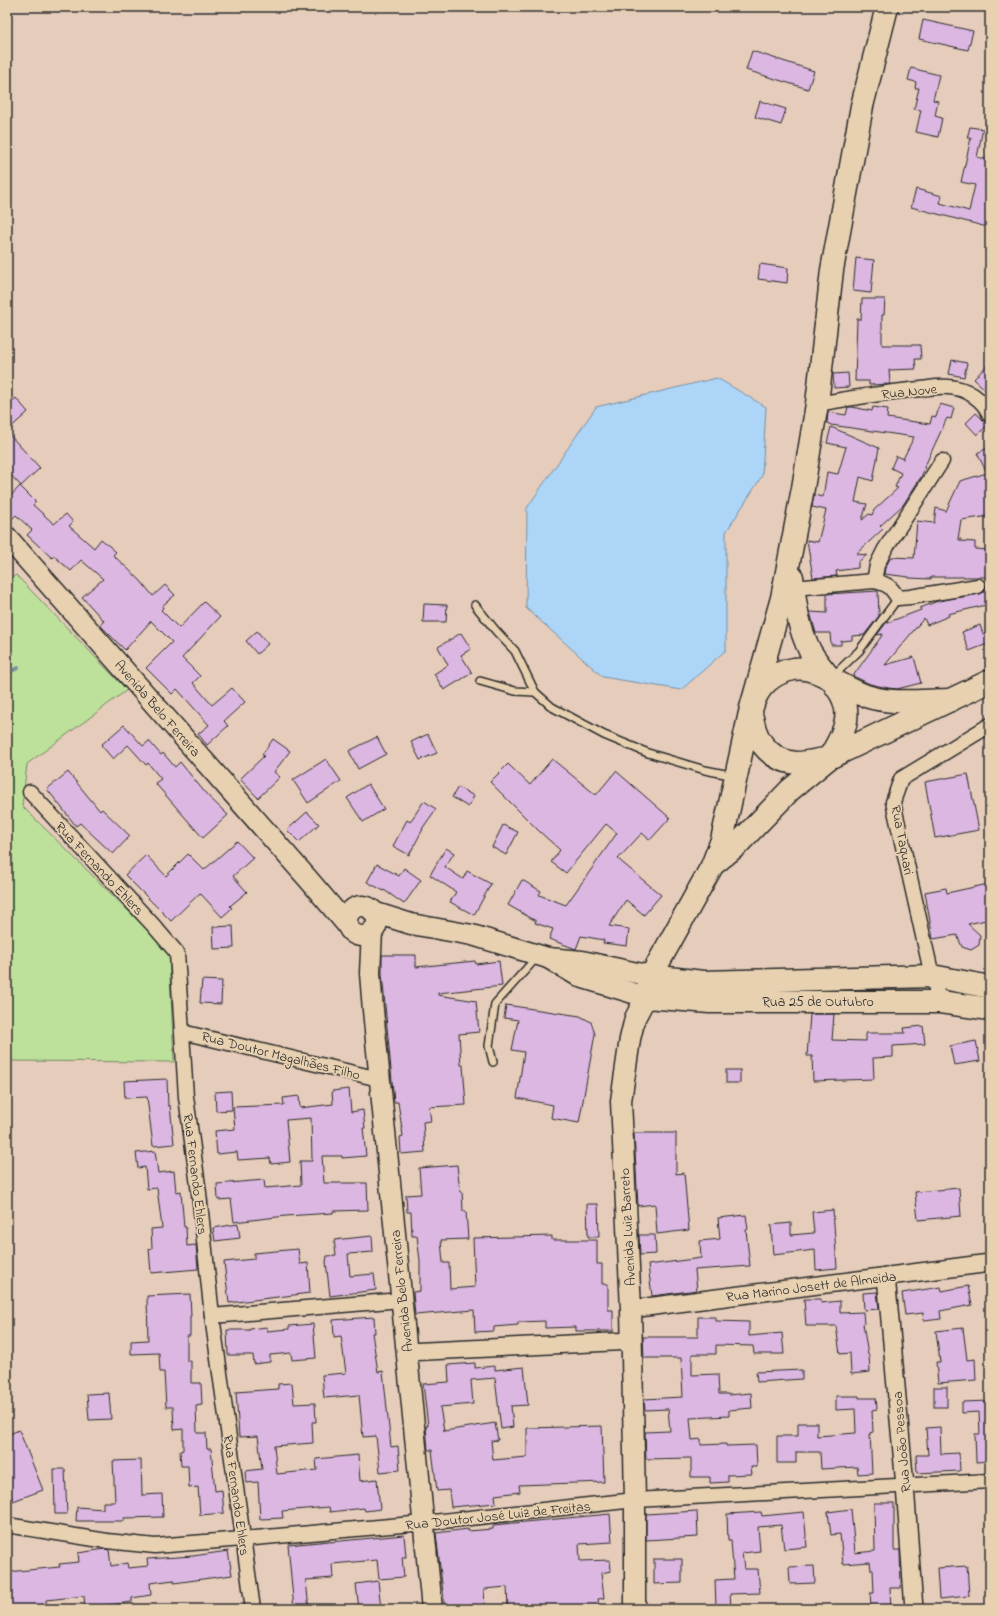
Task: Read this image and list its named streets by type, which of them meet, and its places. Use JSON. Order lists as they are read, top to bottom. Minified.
{"streets":{"main road":["Avenida Belo Ferreira","Rua 25 de Outubro","Avenida Luiz Barreto"],"street":["Rua Nove","Rua Taquari","Rua Fernando Ehlers","Rua Doutor Magalhães Filho","Rua Marino Josett de Almeida","Rua João Pessoa","Rua Doutor José Luiz de Freitas"]},"crossings":[["Avenida Belo Ferreira","Rua Doutor Magalhães Filho"],["Avenida Belo Ferreira","Rua Doutor José Luiz de Freitas"],["Rua Taquari","Rua 25 de Outubro"],["Rua Fernando Ehlers","Rua Doutor Magalhães Filho"],["Rua Fernando Ehlers","Rua Doutor José Luiz de Freitas"],["Rua 25 de Outubro","Avenida Luiz Barreto"],["Avenida Luiz Barreto","Rua Marino Josett de Almeida"],["Avenida Luiz Barreto","Rua Doutor José Luiz de Freitas"],["Rua Marino Josett de Almeida","Rua João Pessoa"],["Rua João Pessoa","Rua Doutor José Luiz de Freitas"]]}
